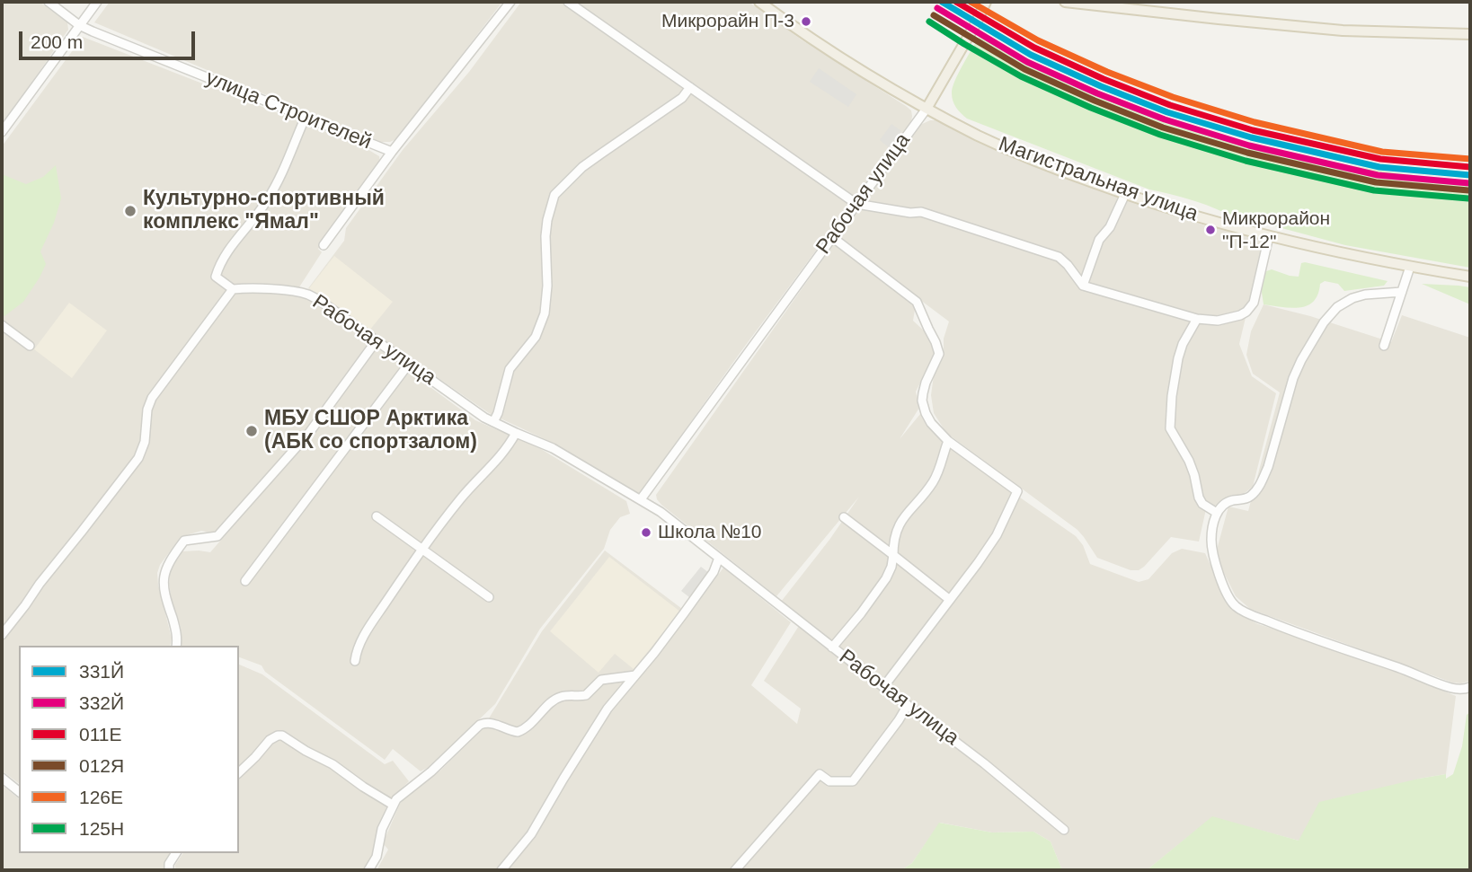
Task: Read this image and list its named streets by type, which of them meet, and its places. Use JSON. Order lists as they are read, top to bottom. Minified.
{"streets":{"main road":["Магистральная улица","Рабочая улица"],"street":["улица Строителей"]},"crossings":[["Магистральная улица","Рабочая улица"]],"places":["Микрорайн П-3","Культурно-спортивный комплекс \"Ямал\"","Микрорайон \"П-12\"","МБУ СШОР Арктика (АБК со спортзалом)","Школа №10"],"lines":["transit line 331Й","transit line 011Е","transit line 126Е","transit line 332Й","transit line 012Я","transit line 125Н"],"legend":["331Й","332Й","011Е","012Я","126Е","125Н"],"scale_bar":"200 m"}
